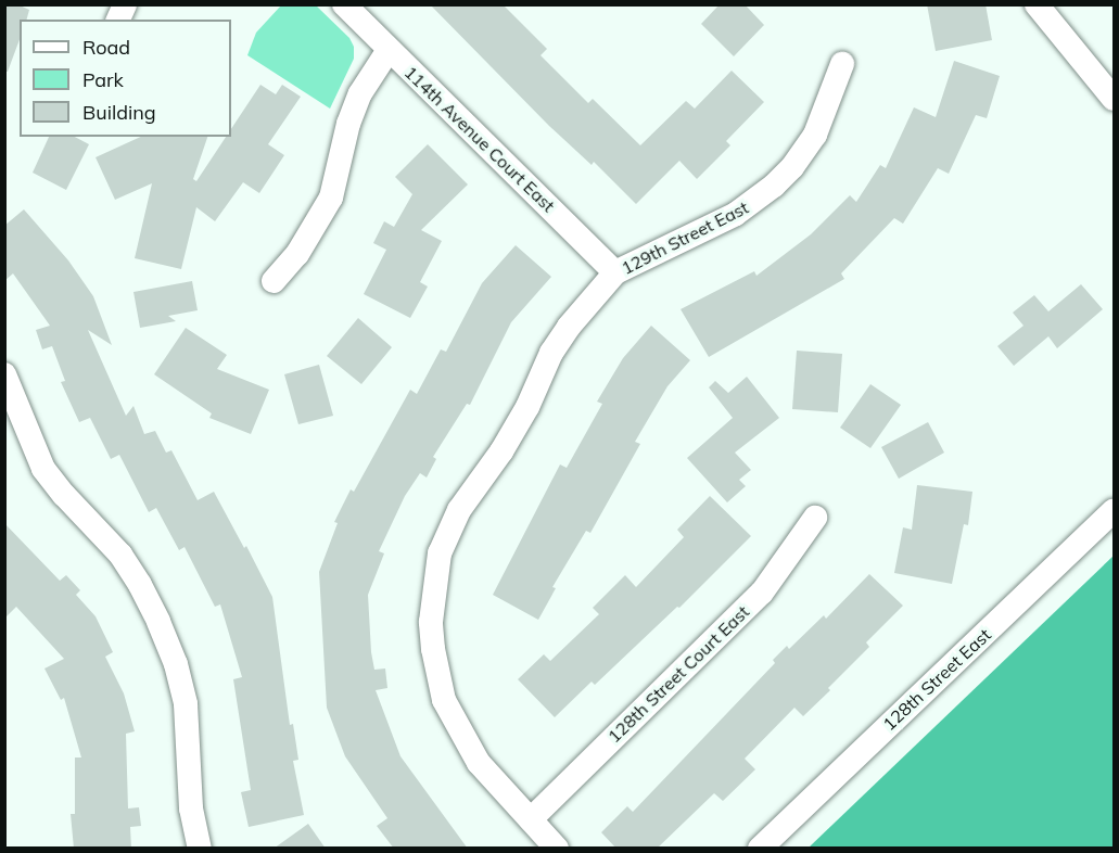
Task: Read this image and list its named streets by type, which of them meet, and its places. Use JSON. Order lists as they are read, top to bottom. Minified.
{"streets":{"street":["114th Avenue Court East","129th Street East","128th Street Court East","128th Street East"]},"crossings":[["114th Avenue Court East","129th Street East"],["129th Street East","128th Street Court East"]],"legend":["Road","Park","Building"]}
